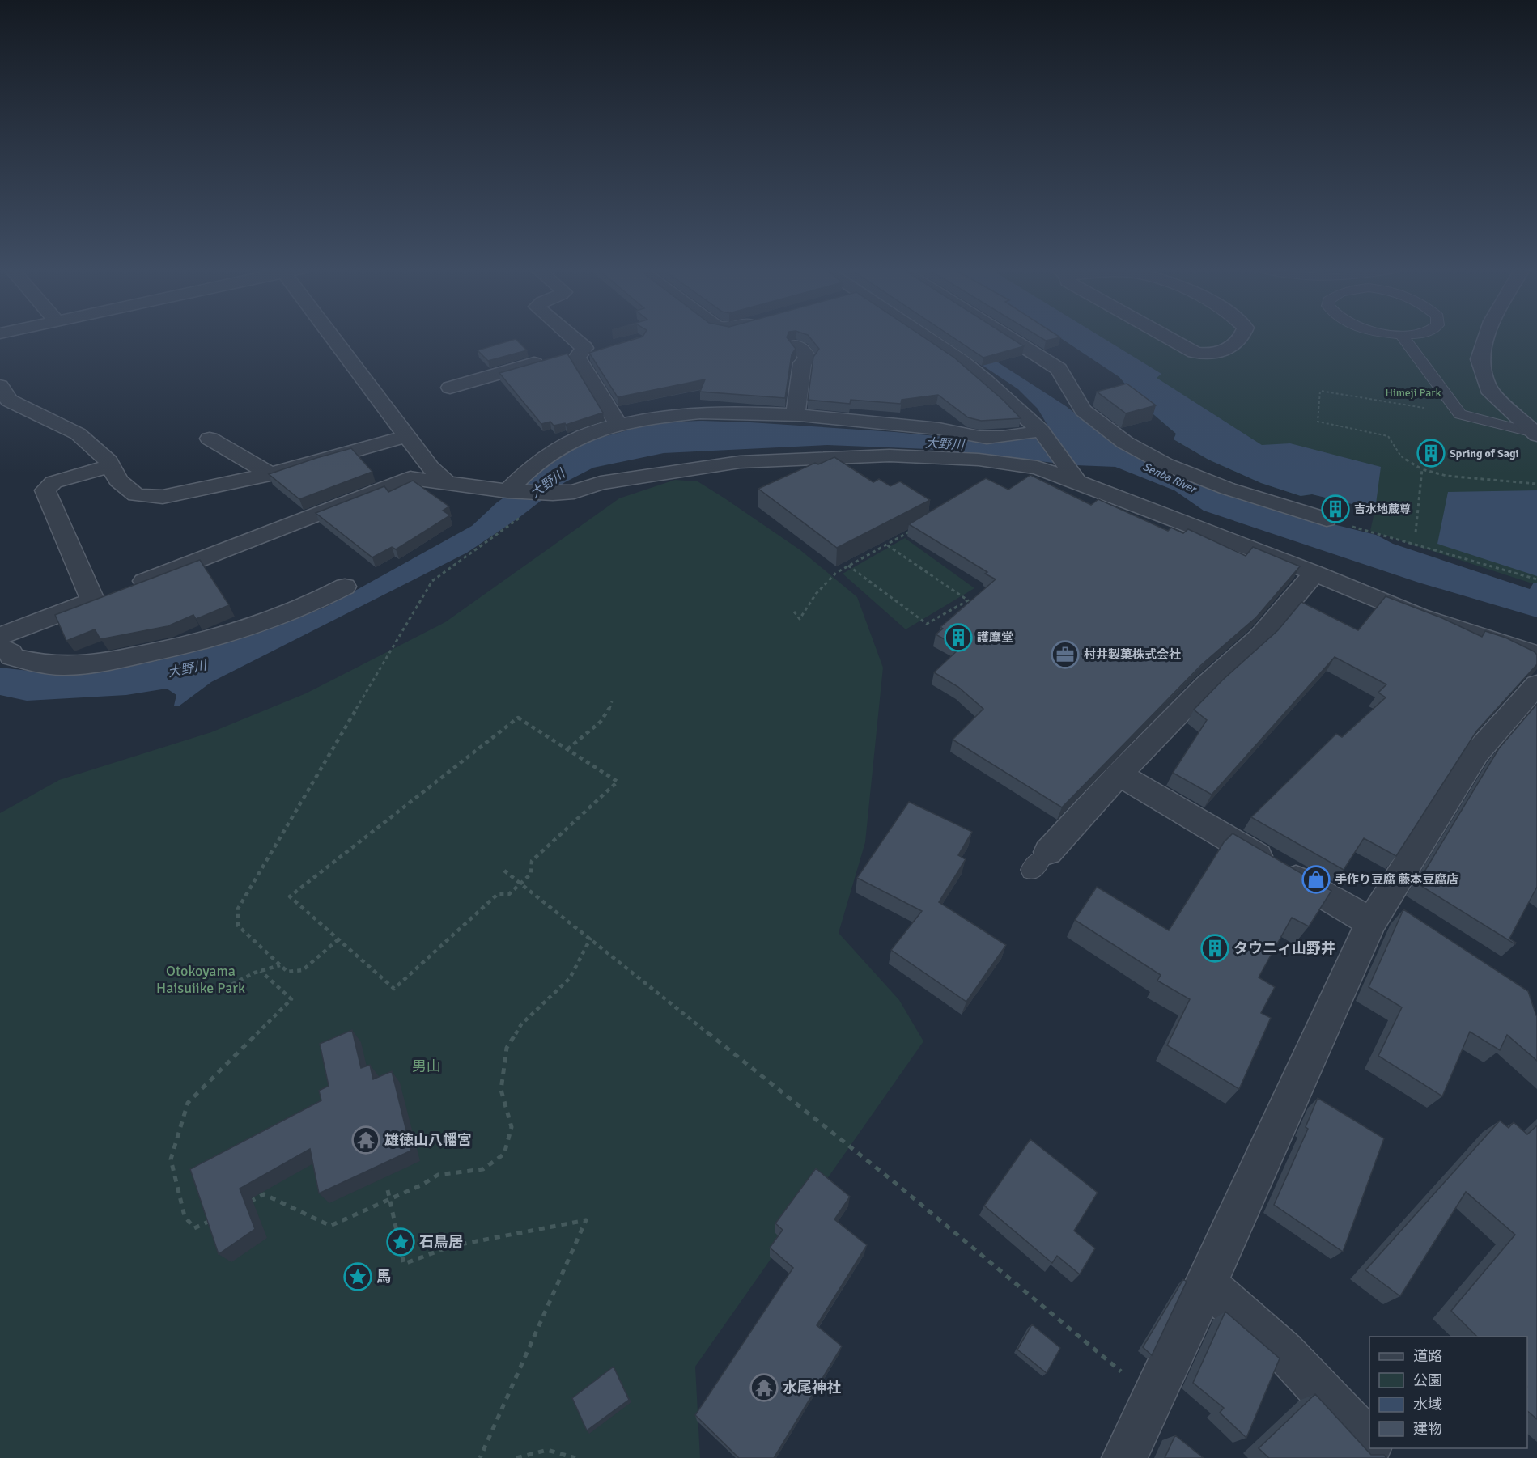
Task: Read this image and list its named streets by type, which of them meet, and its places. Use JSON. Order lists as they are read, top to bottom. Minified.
{"water":["大野川","Senba River"],"parks":["Himeji Park","Otokoyama Haisuiike Park","男山"],"places":{"building":["Spring of Sagi","吉水地蔵尊","護摩堂","タウニィ山野井"],"office":["村井製菓株式会社"],"shop":["手作り豆腐 藤本豆腐店"],"temple":["雄徳山八幡宮","水尾神社"],"place":["石鳥居","馬"]},"legend":["道路","公園","水域","建物"]}
